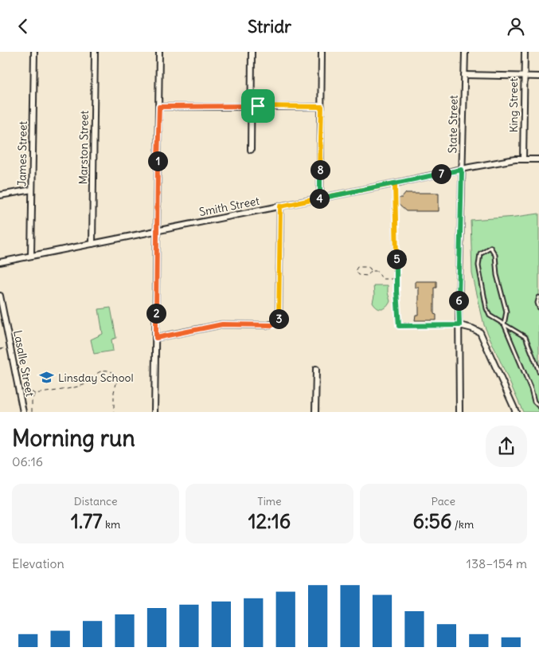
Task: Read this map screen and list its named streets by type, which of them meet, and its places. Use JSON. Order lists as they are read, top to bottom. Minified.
{"streets":{"street":["King Street","State Street","Marston Street","James Street","Smith Street","Lasalle Street"]},"crossings":[["King Street","Smith Street"],["State Street","Smith Street"],["Marston Street","Smith Street"],["James Street","Smith Street"]],"places":{"school or university":["Linsday School"]},"page":{"header":"Stridr","pins":["1","8","7","4","5","6","2","3"],"heading":["Morning run","06:16"],"stats":[["Distance","1.77 km"],["Time","12:16"],["Pace","6:56 /km"]],"chart":["Elevation","138–154 m"]}}
